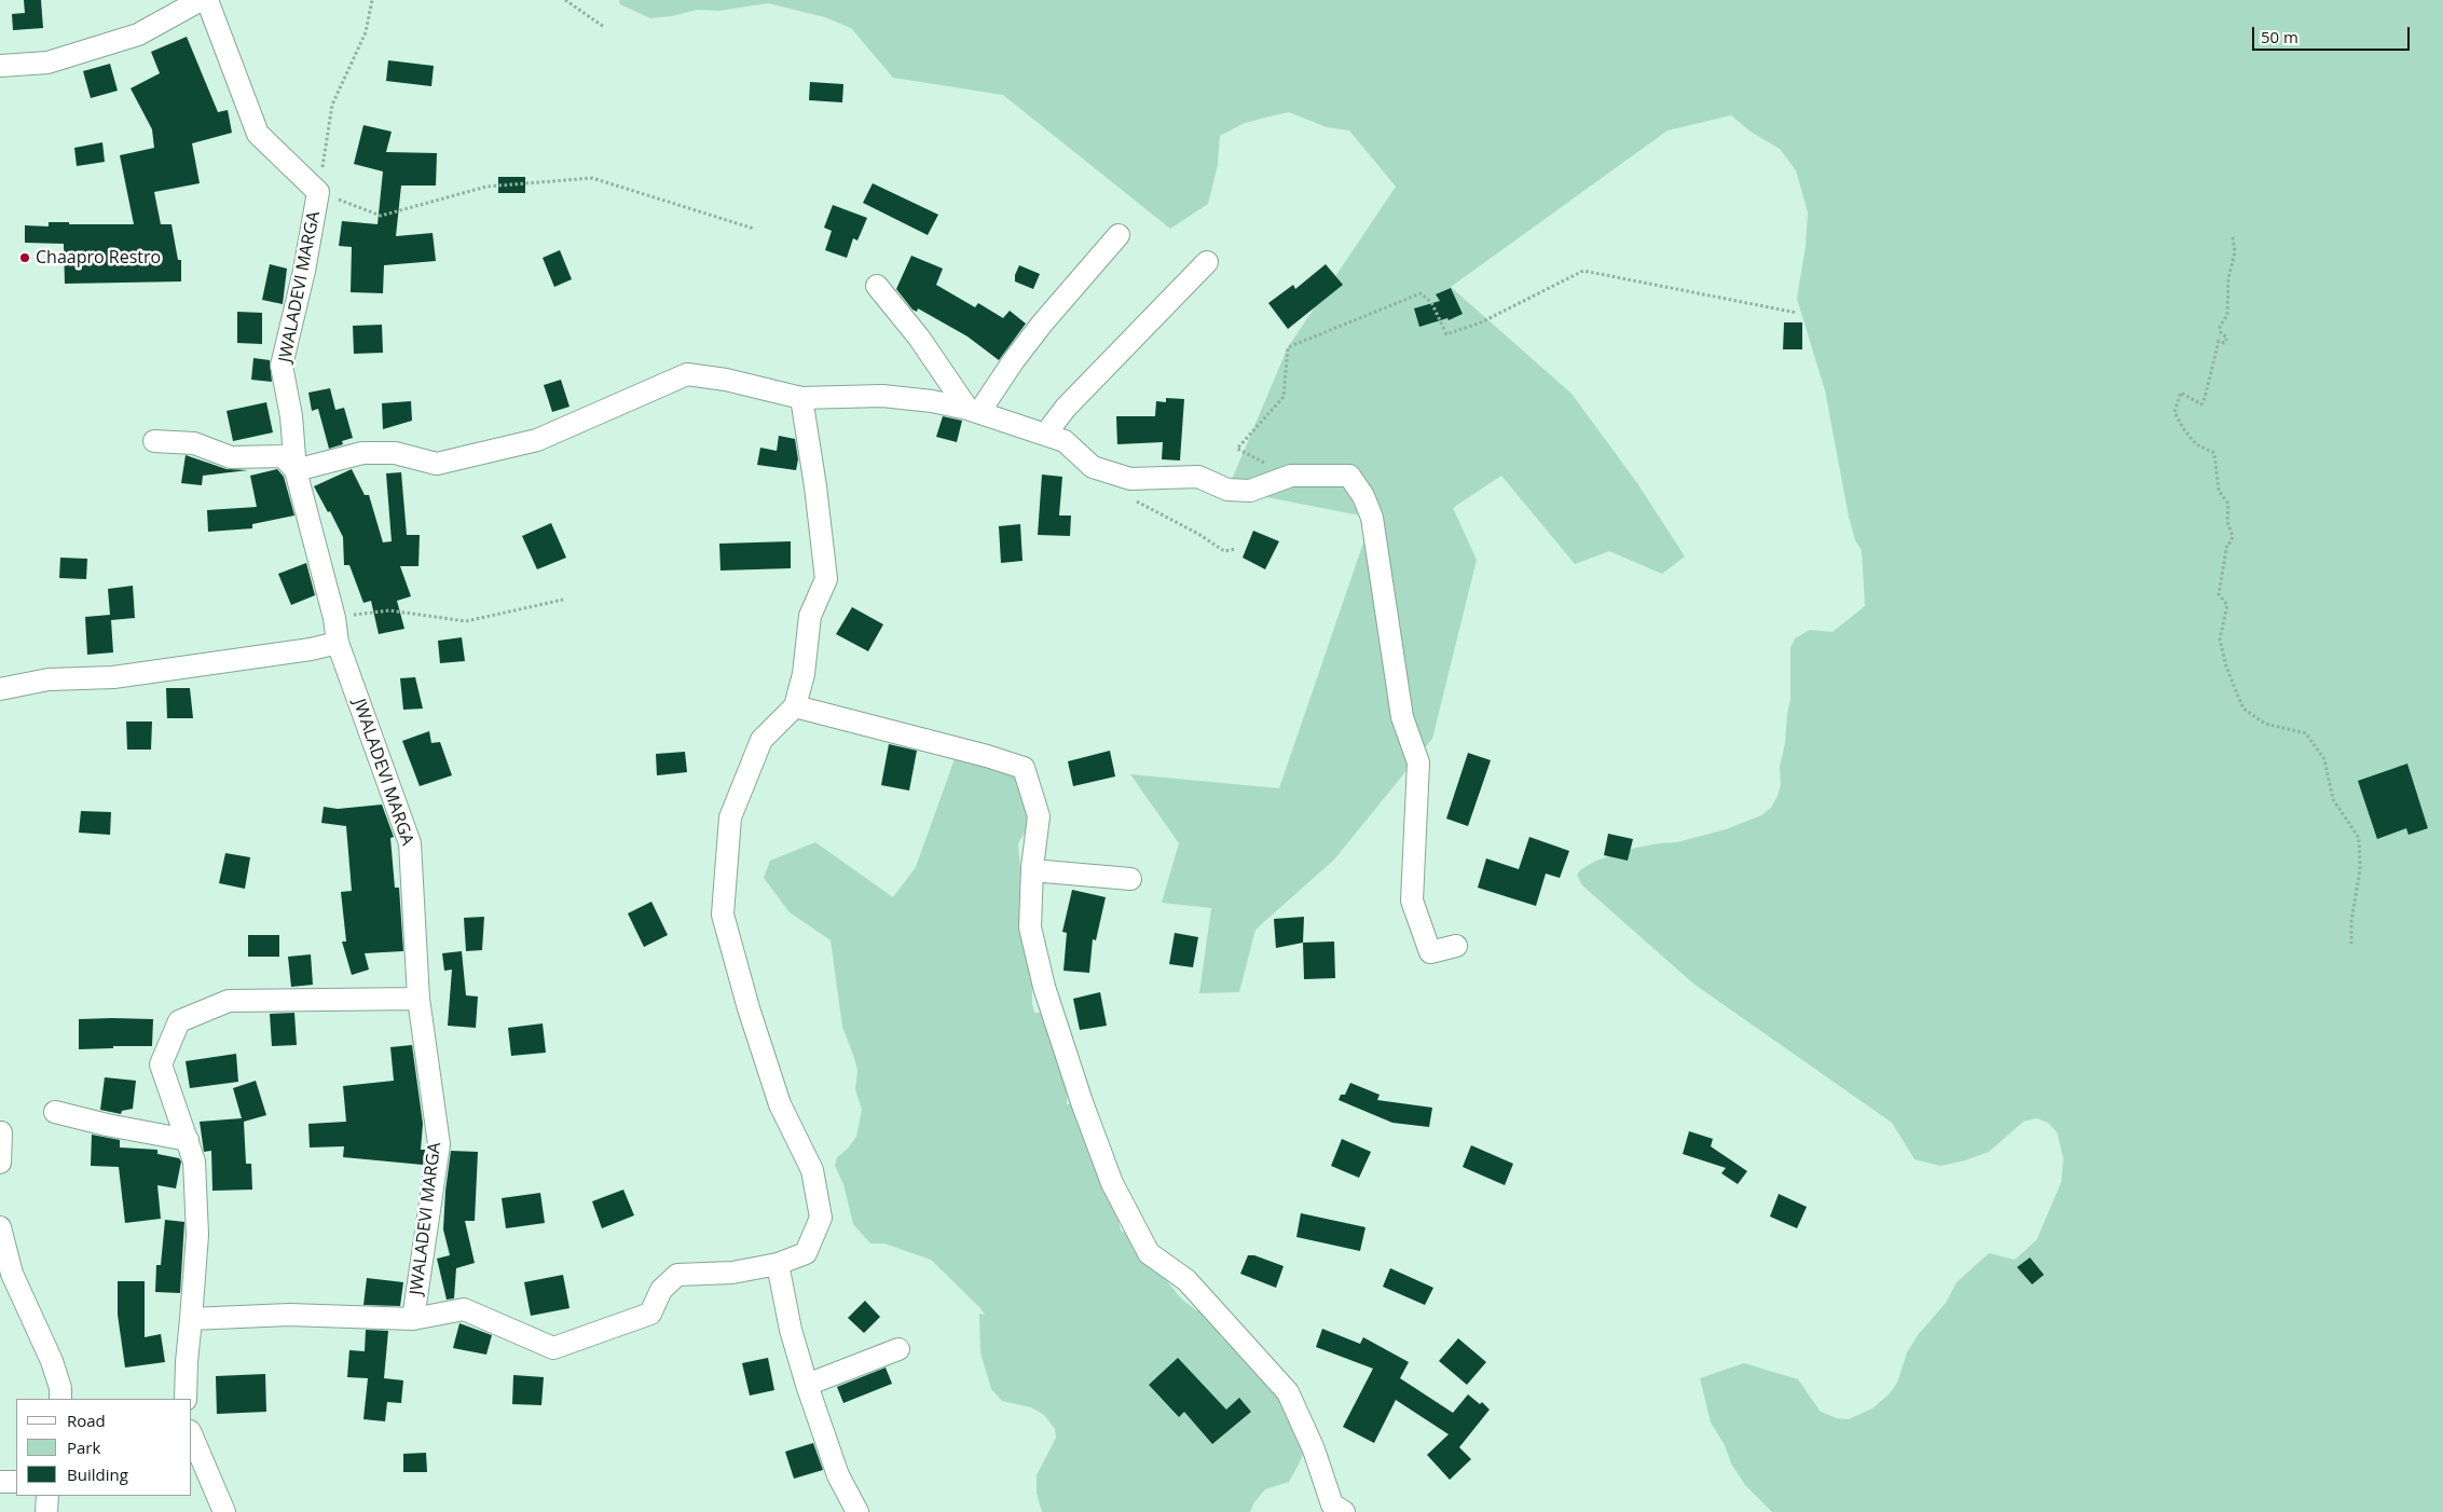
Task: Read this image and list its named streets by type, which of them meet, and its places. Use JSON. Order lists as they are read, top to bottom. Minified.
{"streets":{"street":["JWALADEVI MARGA"]},"places":["Chaapro Restro"],"legend":["Road","Park","Building"],"scale_bar":"50 m"}
